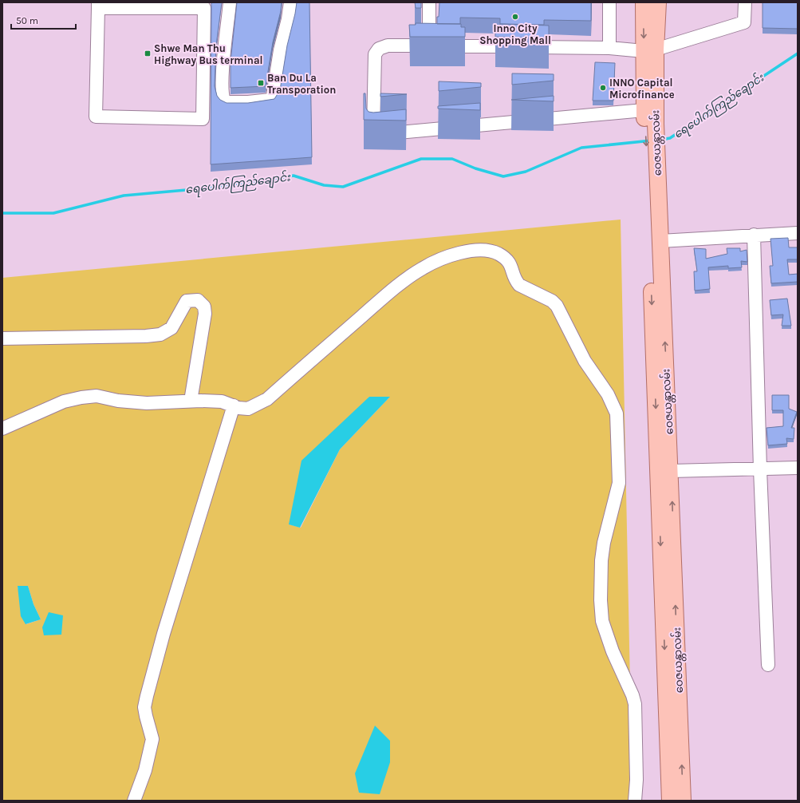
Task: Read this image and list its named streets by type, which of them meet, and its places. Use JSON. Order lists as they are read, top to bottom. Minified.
{"streets":{"main road":["ဝေဇယန္တာလမ်း"]},"water":["ရေပေါက်ကြည်ချောင်း"],"places":{"other":["Inno City Shopping Mall","INNO Capital Microfinance"],"transit":["Shwe Man Thu Highway Bus terminal","Ban Du La Transporation"]},"scale_bar":"50 m"}
